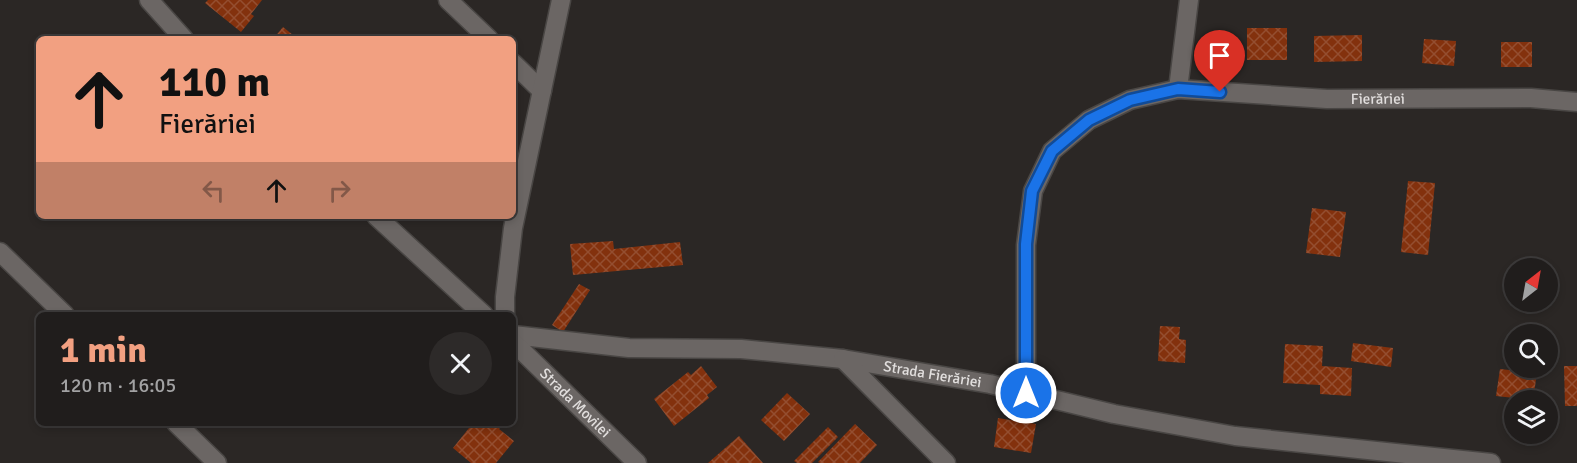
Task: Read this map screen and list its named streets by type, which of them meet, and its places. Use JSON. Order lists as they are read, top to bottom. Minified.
{"streets":{"street":["Fierăriei","Strada Fierăriei","Strada Movilei"]},"crossings":[["Fierăriei","Strada Fierăriei"]],"north":"top right","page":{"turn":["110 m","Fierăriei"],"heading":["1 min","120 m · 16:05"]}}
